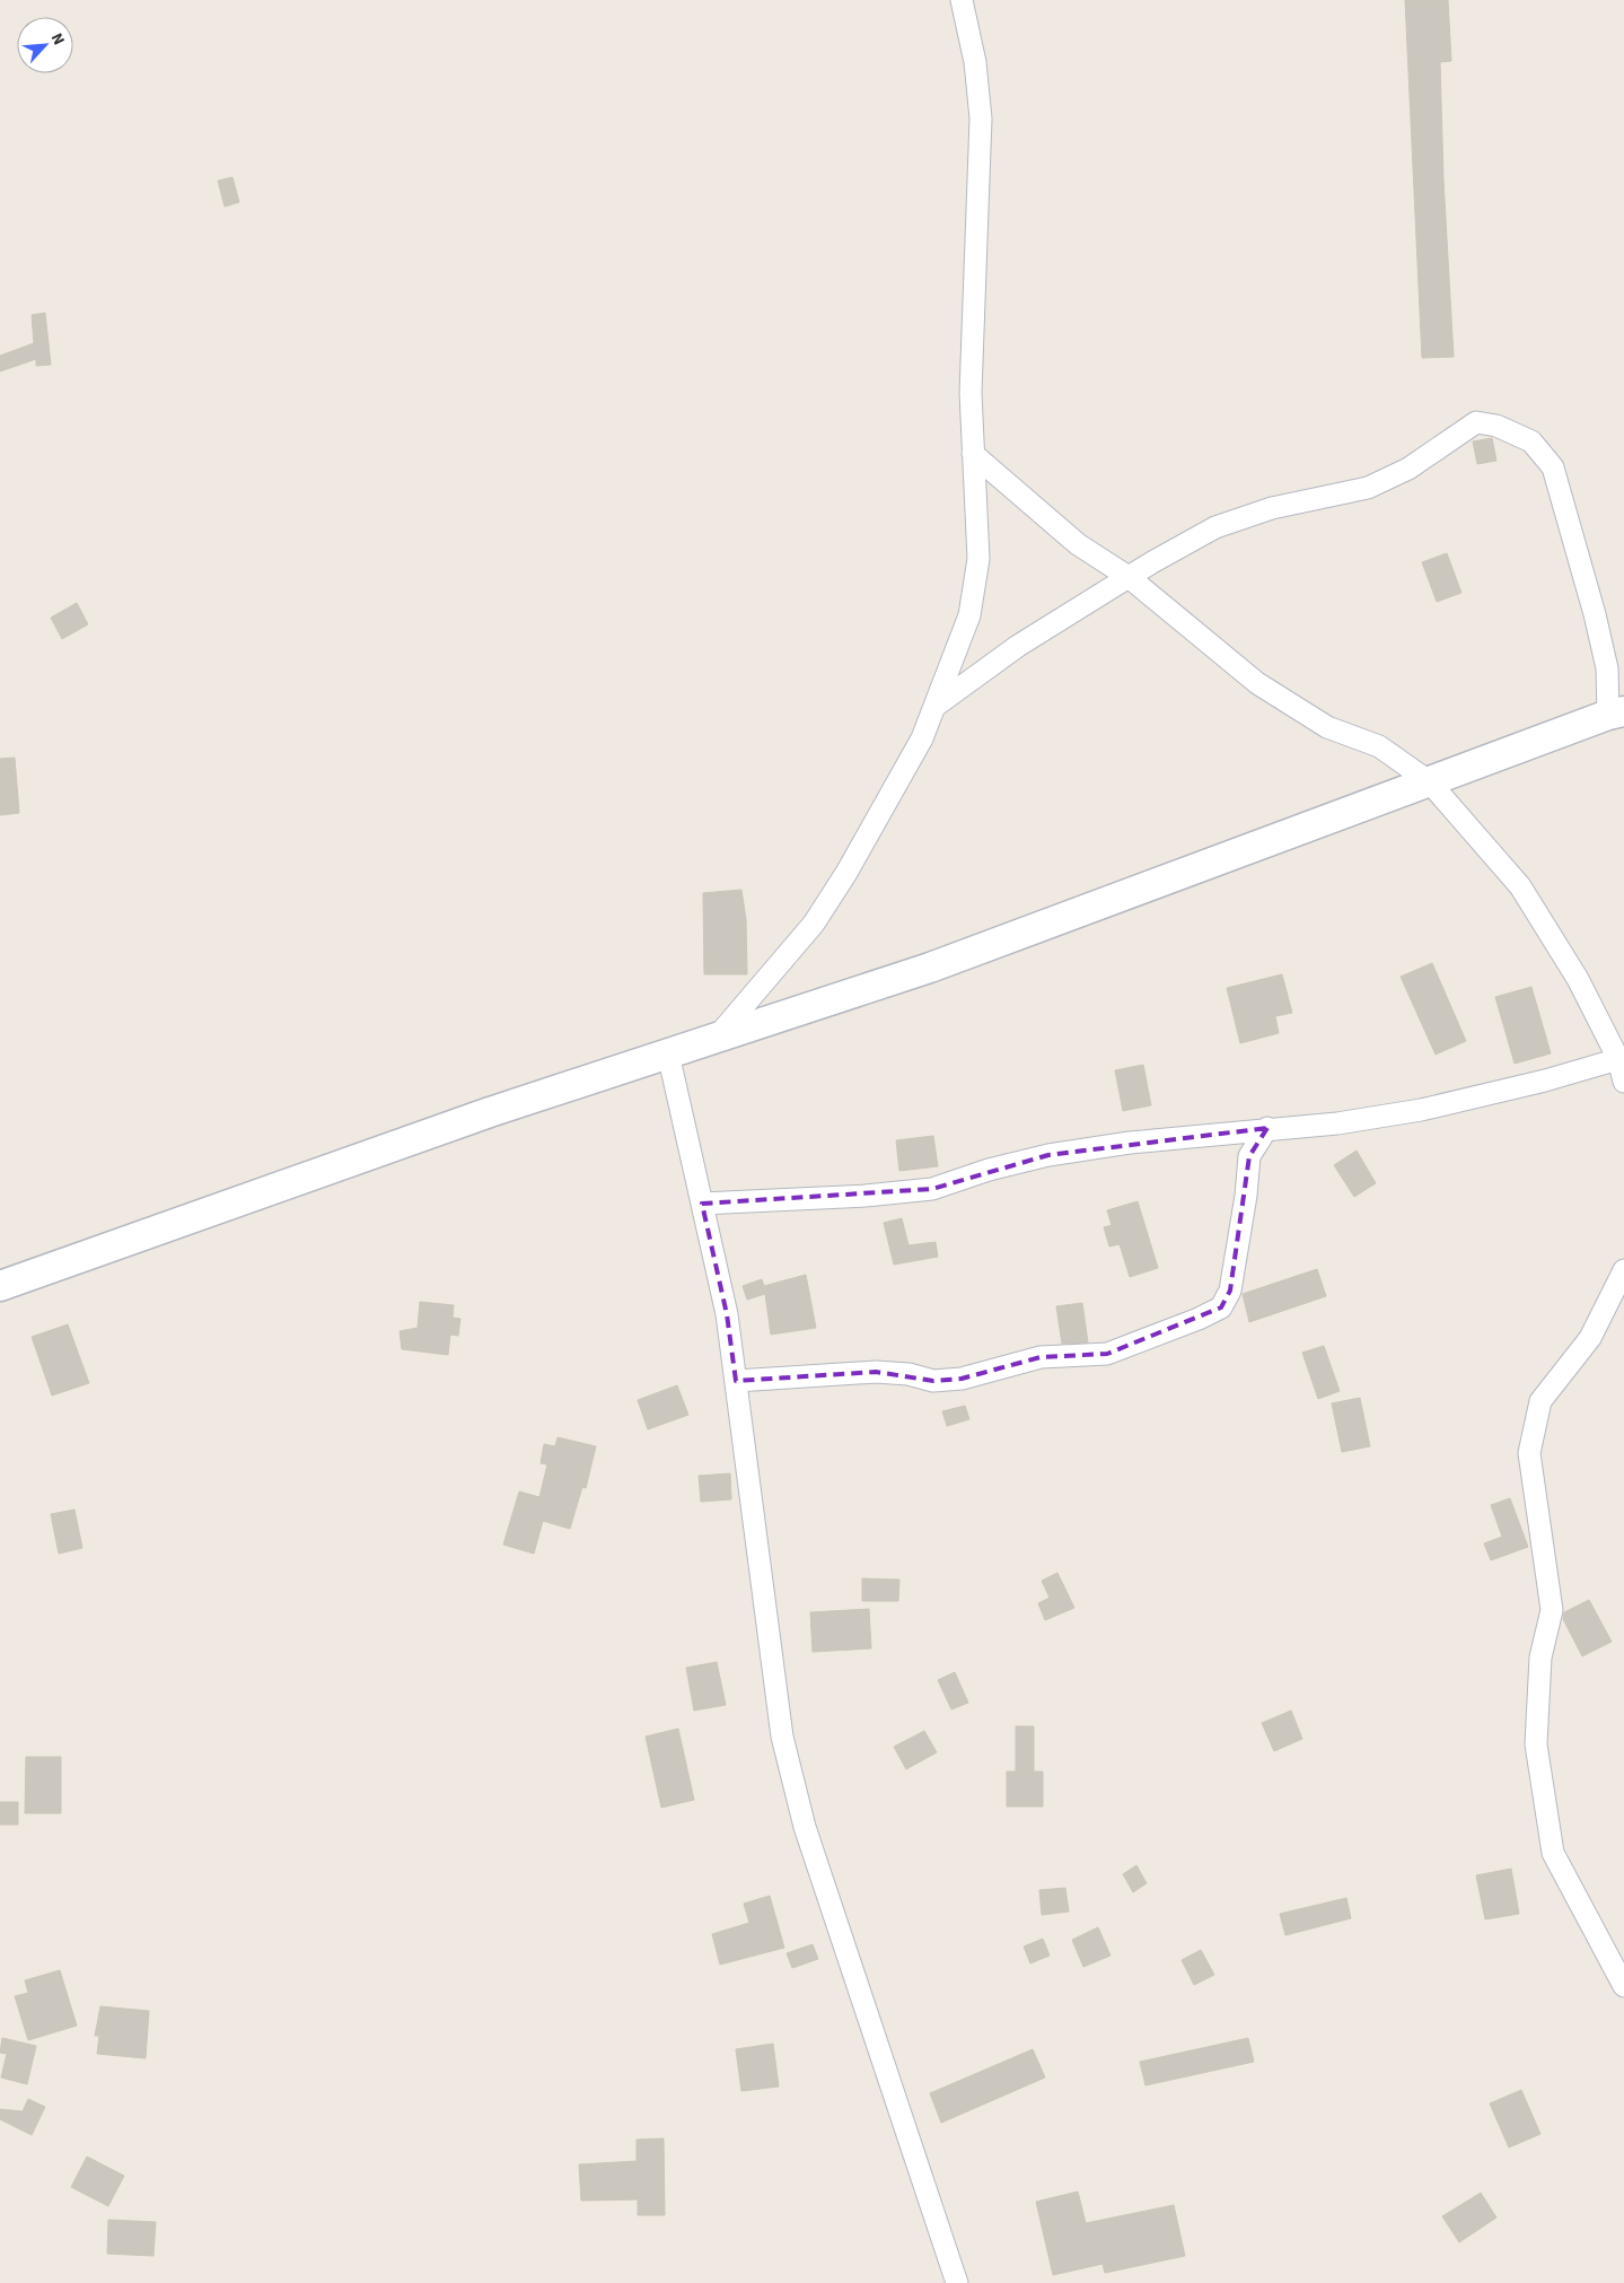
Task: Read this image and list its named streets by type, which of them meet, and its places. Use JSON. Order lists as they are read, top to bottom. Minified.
{"north":"top right"}
